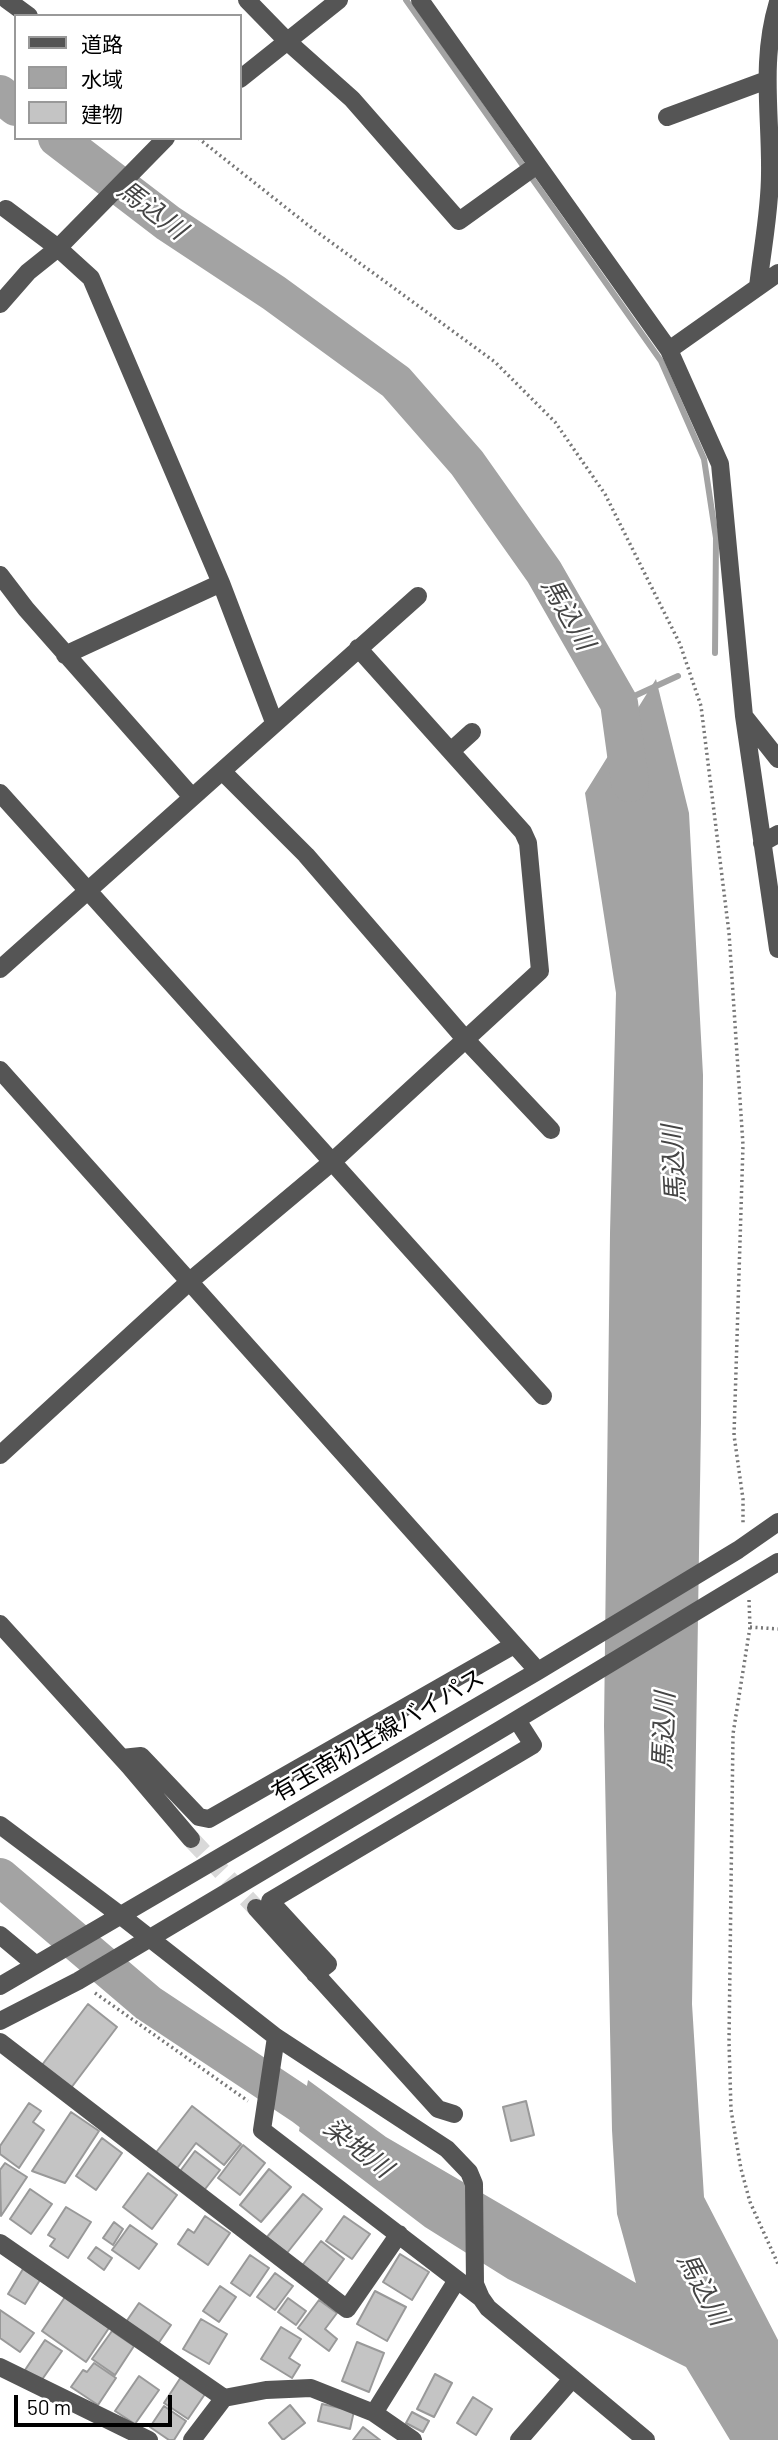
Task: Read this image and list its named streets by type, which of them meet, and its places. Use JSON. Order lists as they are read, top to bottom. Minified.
{"streets":{"street":["有玉南初生線バイパス"]},"water":["馬込川","染地川"],"legend":["道路","水域","建物"],"scale_bar":"50 m"}
